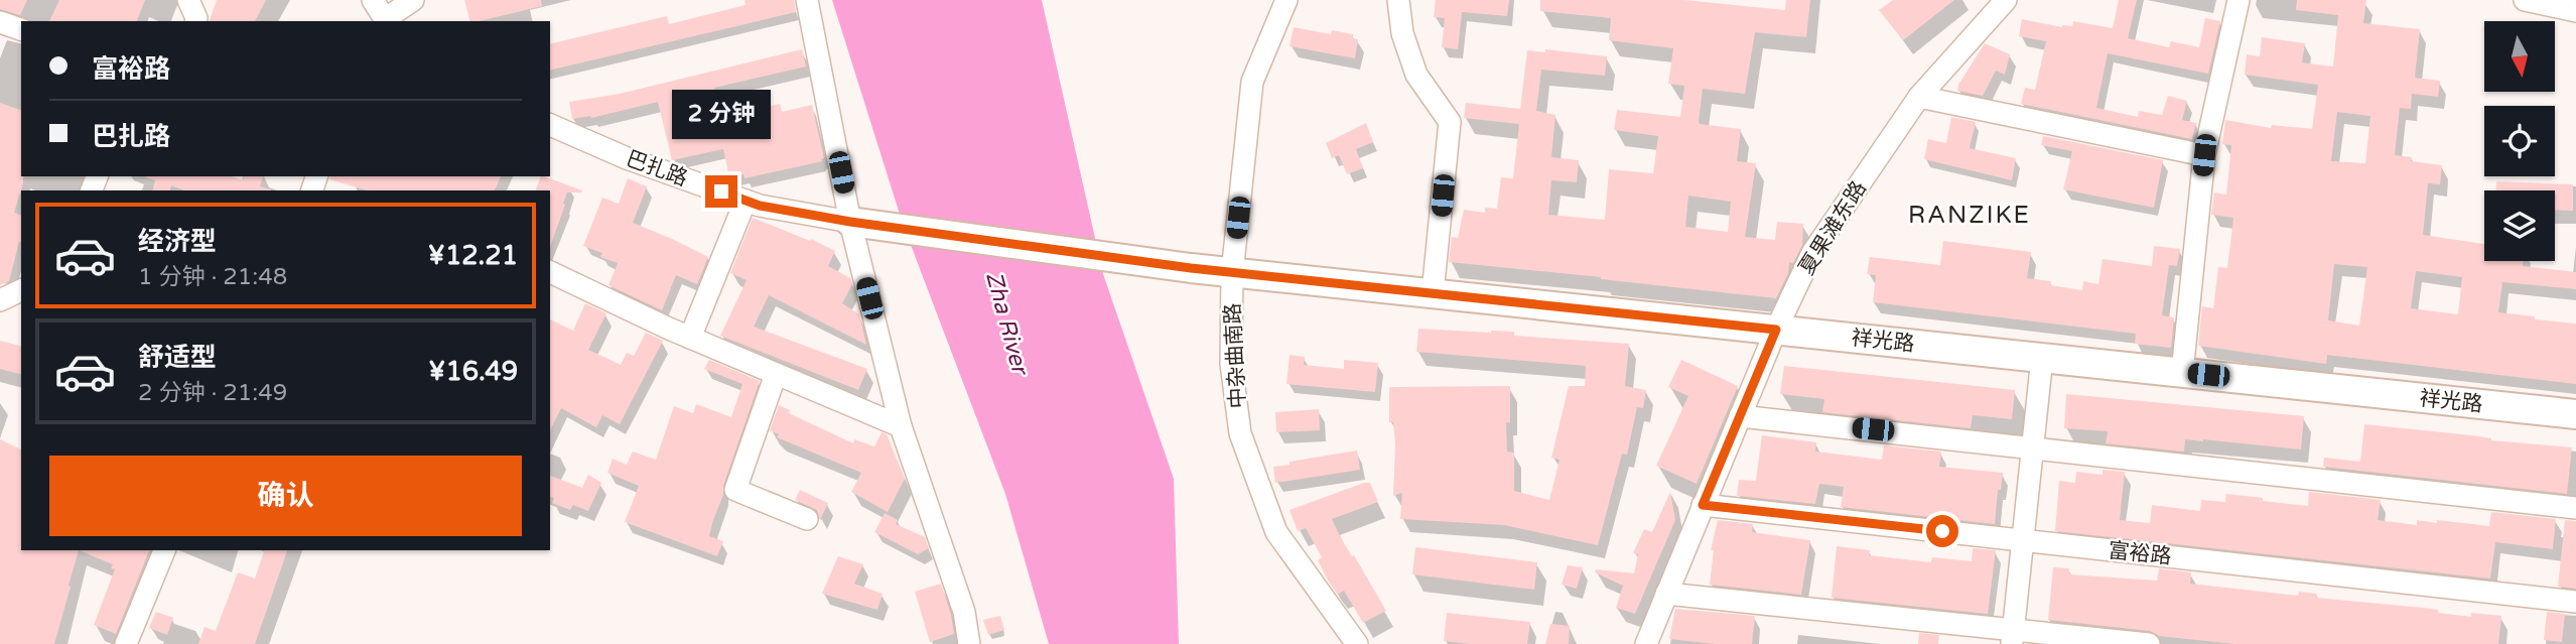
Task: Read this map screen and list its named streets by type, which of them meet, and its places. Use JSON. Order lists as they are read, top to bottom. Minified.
{"streets":{"main road":["祥光路"],"street":["巴扎路","夏果滩东路","中杂曲南路","富裕路"]},"crossings":[["巴扎路","祥光路"],["夏果滩东路","祥光路"],["夏果滩东路","富裕路"],["祥光路","中杂曲南路"]],"districts":["RANZIKE"],"water":["Zha River"],"north":"bottom","page":{"banner":["富裕路","巴扎路"],"bubble":"2 分钟","list":[{"name":"经济型","note":"1 分钟 · 21:48","value":"¥12.21"},{"name":"舒适型","note":"2 分钟 · 21:49","value":"¥16.49"}],"buttons":"确认"}}
